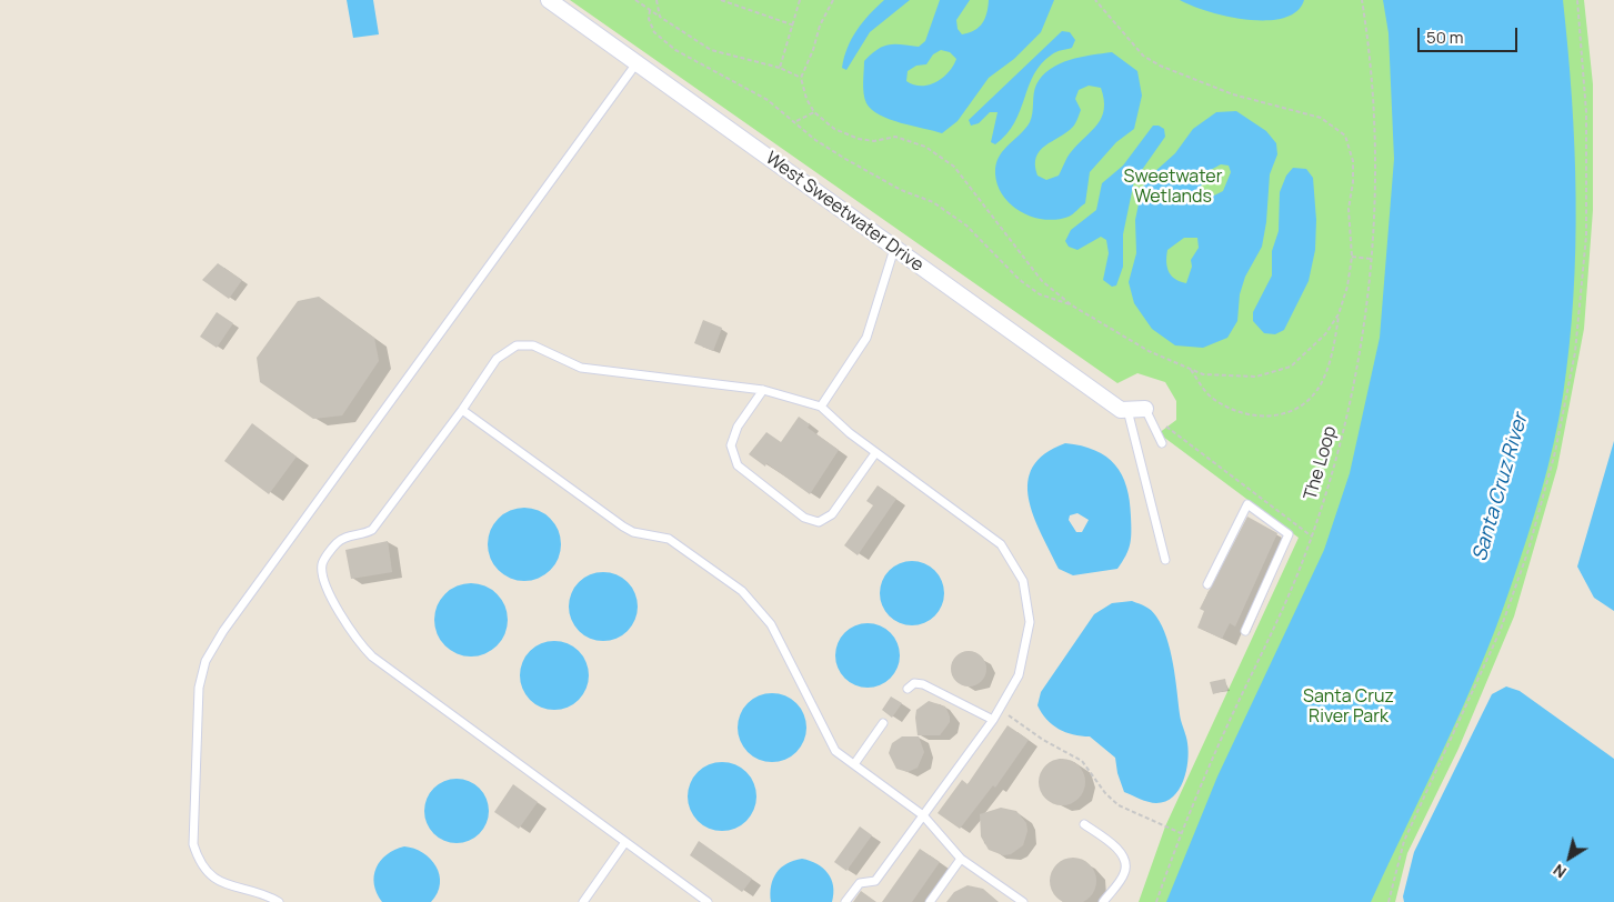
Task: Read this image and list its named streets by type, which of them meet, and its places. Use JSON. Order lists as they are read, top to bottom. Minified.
{"streets":{"street":["West Sweetwater Drive"],"path":["The Loop"]},"water":["Santa Cruz River"],"parks":["Sweetwater Wetlands","Santa Cruz River Park"],"scale_bar":"50 m","north":"bottom left"}
